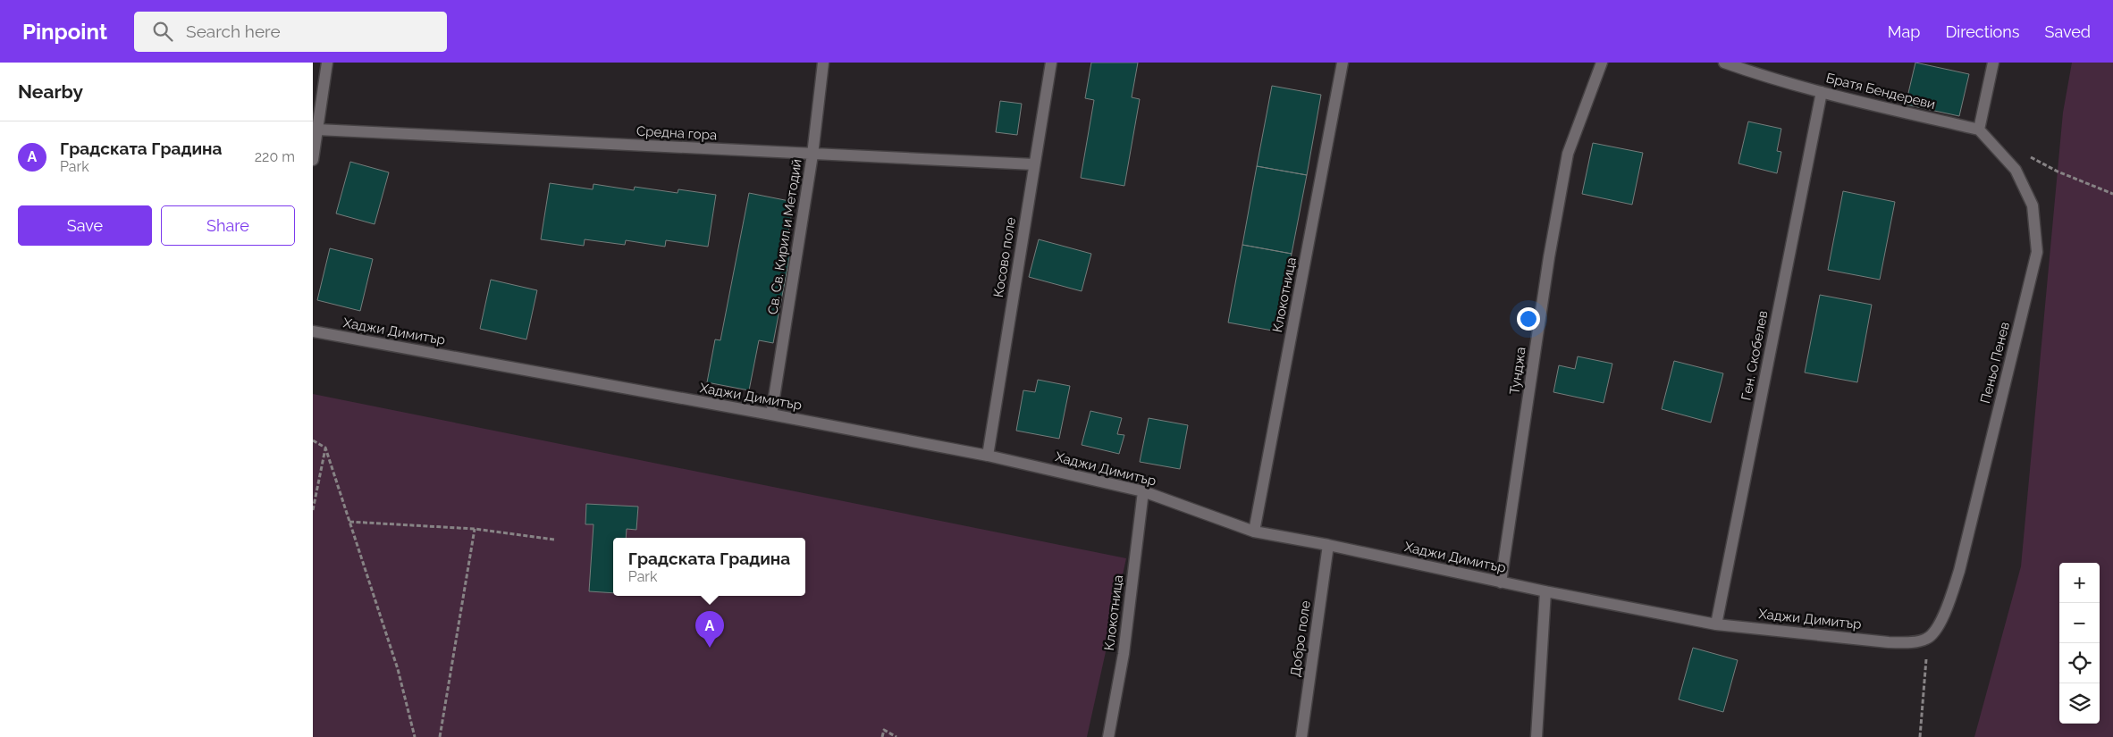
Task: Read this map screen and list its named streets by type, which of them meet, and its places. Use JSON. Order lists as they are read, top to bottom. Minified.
{"streets":{"street":["Братя Бендереви","Средна гора","Св. Св. Кирил и Методий","Косово поле","Клокотница","Хаджи Димитър","Ген. Скобелев","Пеньо Пенев","Тунджа","Добро поле"]},"crossings":[["Братя Бендереви","Ген. Скобелев"],["Братя Бендереви","Пеньо Пенев"],["Средна гора","Св. Св. Кирил и Методий"],["Средна гора","Косово поле"],["Св. Св. Кирил и Методий","Хаджи Димитър"],["Косово поле","Хаджи Димитър"],["Клокотница","Хаджи Димитър"],["Хаджи Димитър","Ген. Скобелев"],["Хаджи Димитър","Пеньо Пенев"],["Хаджи Димитър","Тунджа"],["Хаджи Димитър","Добро поле"]],"page":{"header":"Pinpoint","search":"Search here","nav":["Map","Directions","Saved"],"heading":"Nearby","list":[{"mark":"A","name":"Градската Градина","note":"Park","value":"220 m"}],"buttons":["Save","Share"],"popup":["Градската Градина","Park"],"map_buttons":["+","−"],"pins":"A"}}
